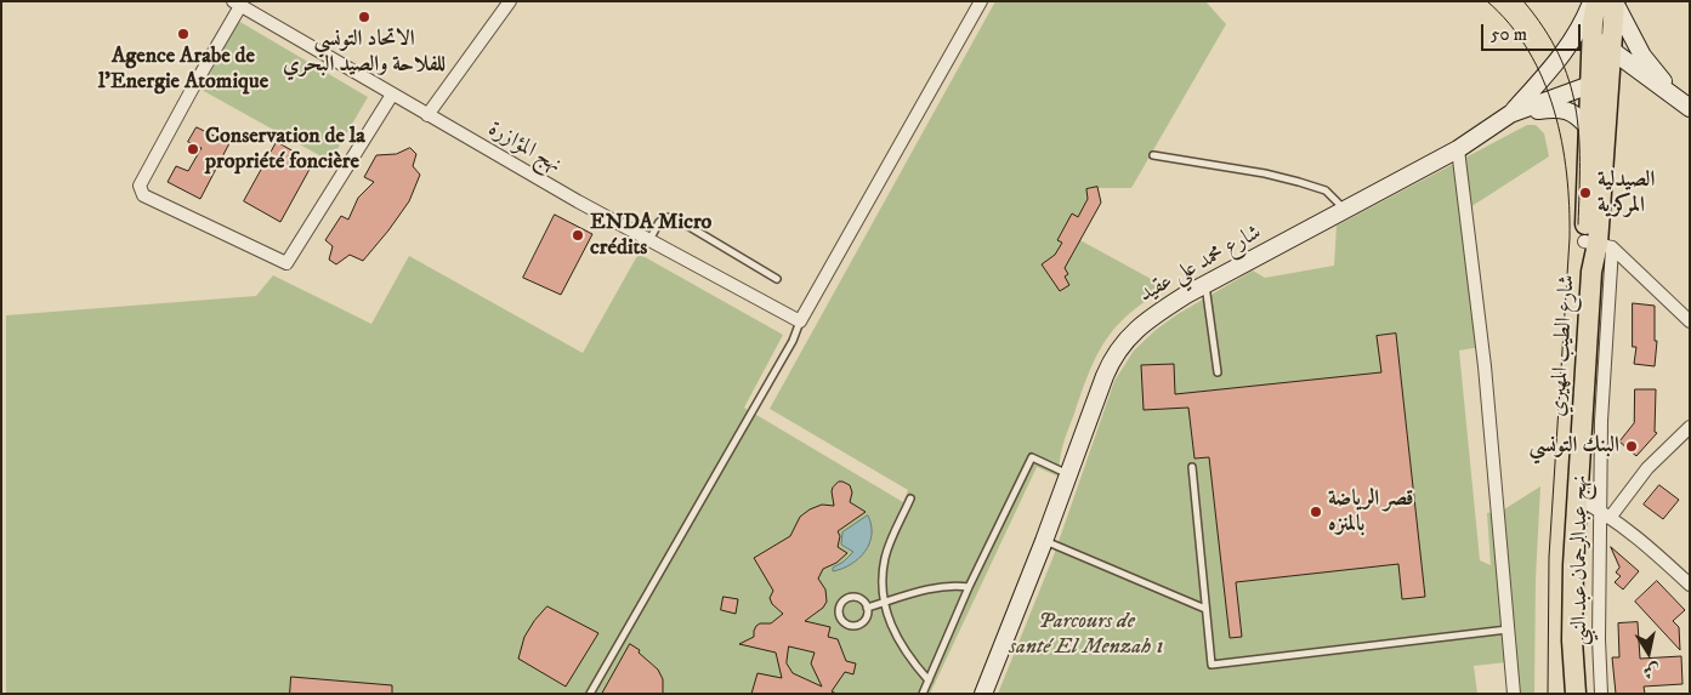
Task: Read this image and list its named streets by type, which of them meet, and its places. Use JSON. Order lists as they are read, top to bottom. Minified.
{"streets":{"main road":["شارع الطيب المهيري"],"street":["نهج المؤازرة","شارع محمد علي عقيد","نهج عبدالرحمان عبد النبي"]},"crossings":[["شارع محمد علي عقيد","شارع الطيب المهيري"],["شارع الطيب المهيري","نهج عبدالرحمان عبد النبي"]],"parks":["Parcours de santé El Menzah 1"],"places":["الاتحاد التونسي للفلاحة والصيد البحري","Agence Arabe de l'Energie Atomique","Conservation de la propriété foncière","الصيدلية المركزية","ENDA Micro crédits","البنك التونسي","قصر الرياضة بالمنزه"],"scale_bar":"50 m","north":"bottom"}
